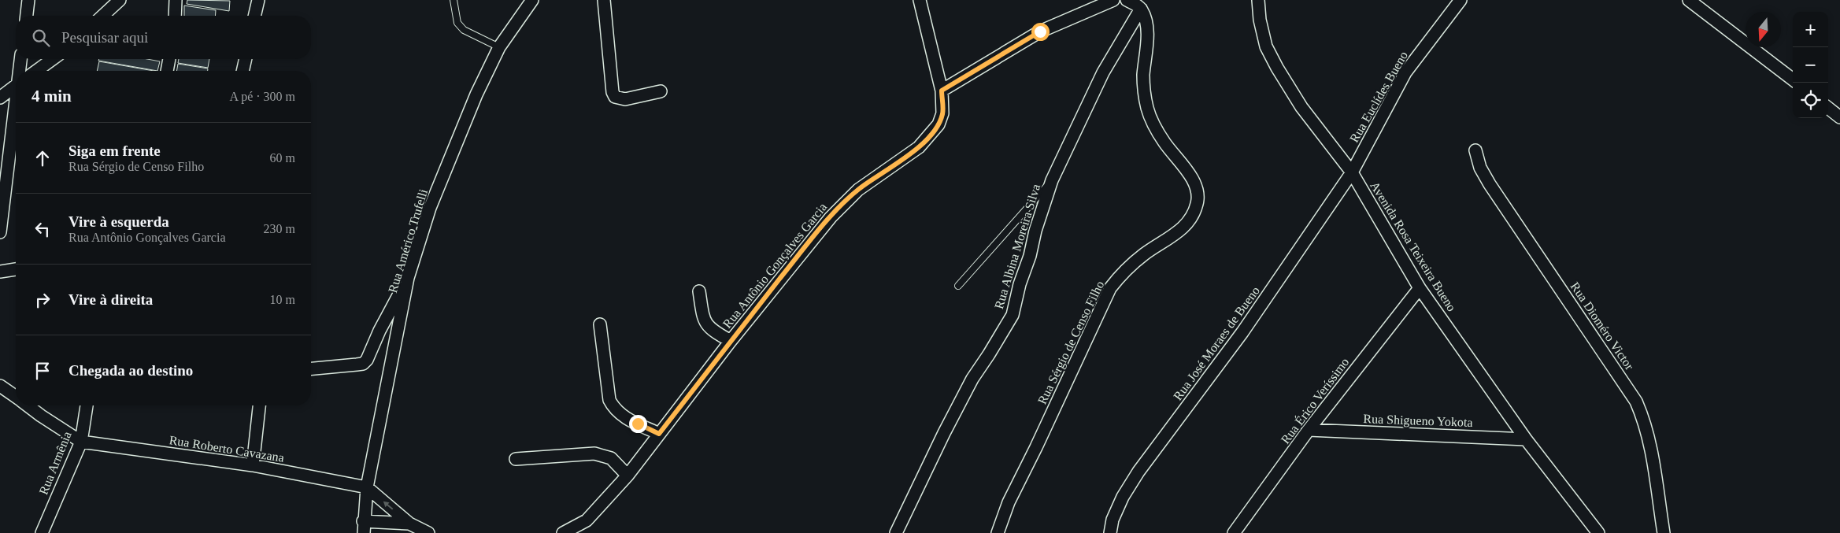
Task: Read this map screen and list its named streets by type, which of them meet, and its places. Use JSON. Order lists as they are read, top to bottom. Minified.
{"streets":{"street":["Rua Euclídes Bueno","Rua Américo Trufelli","Rua Albina Moreira Silva","Avenida Rosa Teixeira Bueno","Rua Antônio Gonçalves Garcia","Rua Dioméro Victor","Rua Sérgio de Censo Filho","Rua José Moraes de Bueno","Rua Érico Veríssimo","Rua Shigueno Yokota","Rua Roberto Cavazana","Rua Armênia"]},"crossings":[["Rua Euclídes Bueno","Avenida Rosa Teixeira Bueno"],["Rua Euclídes Bueno","Rua José Moraes de Bueno"],["Rua Américo Trufelli","Rua Roberto Cavazana"],["Rua Albina Moreira Silva","Rua Sérgio de Censo Filho"],["Avenida Rosa Teixeira Bueno","Rua José Moraes de Bueno"],["Avenida Rosa Teixeira Bueno","Rua Érico Veríssimo"],["Avenida Rosa Teixeira Bueno","Rua Shigueno Yokota"],["Rua Érico Veríssimo","Rua Shigueno Yokota"],["Rua Roberto Cavazana","Rua Armênia"]],"north":"bottom","page":{"map_buttons":["+","−"],"search":"Pesquisar aqui","heading":["4 min","A pé · 300 m"],"list":[["Siga em frente","Rua Sérgio de Censo Filho","60 m"],["Vire à esquerda","Rua Antônio Gonçalves Garcia","230 m"],["Vire à direita","10 m"],"Chegada ao destino"]}}
